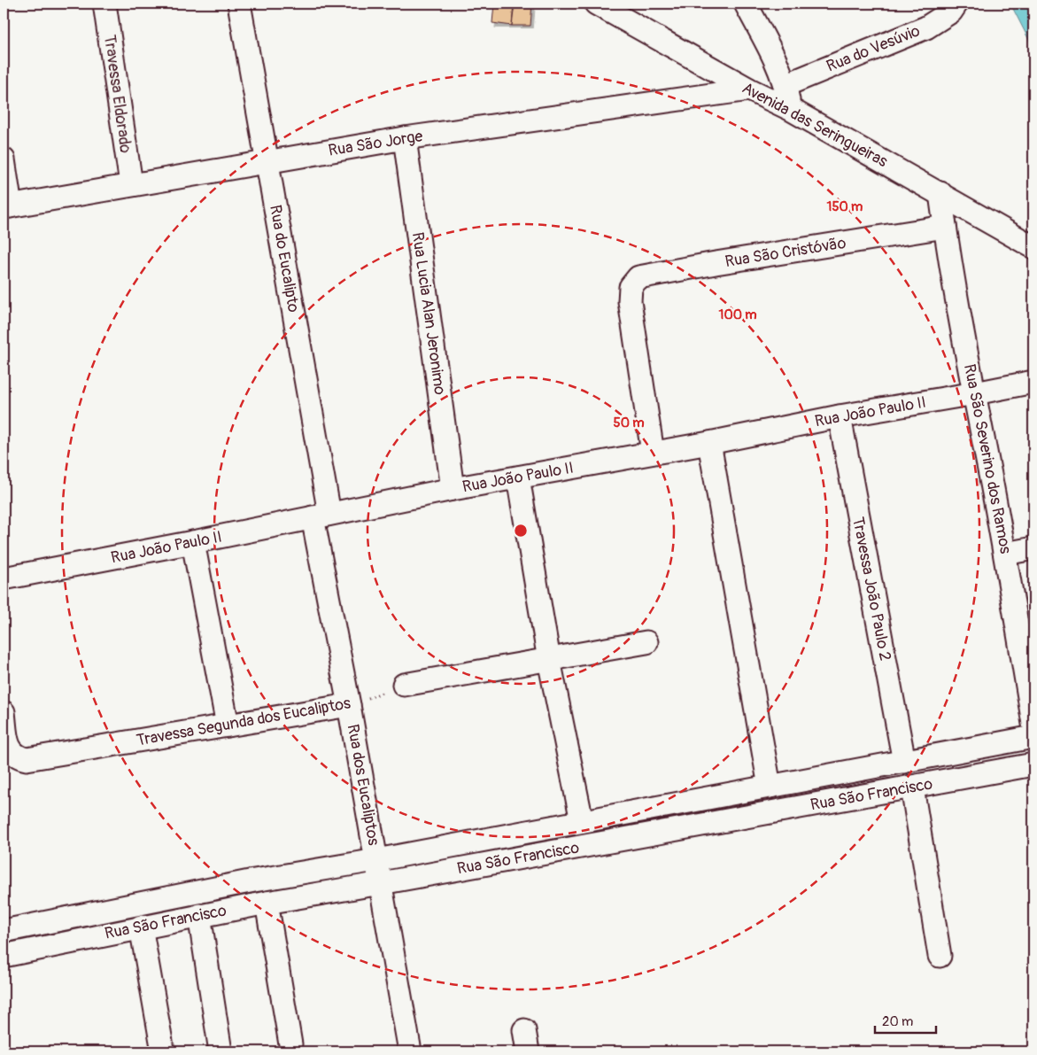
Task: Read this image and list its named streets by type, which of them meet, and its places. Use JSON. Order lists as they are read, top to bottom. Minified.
{"streets":{"street":["Rua do Vesúvio","Travessa Eldorado","Avenida das Seringueiras","Rua São Jorge","Rua São Cristóvão","Rua do Eucalipto","Rua Lucia Alan Jeronimo","Rua João Paulo II","Rua São Severino dos Ramos","Travessa João Paulo 2","Travessa Segunda dos Eucaliptos","Rua dos Eucaliptos","Rua São Francisco"]},"crossings":[["Travessa Eldorado","Rua São Jorge"],["Avenida das Seringueiras","Rua São Jorge"],["Avenida das Seringueiras","Rua São Severino dos Ramos"],["Rua São Jorge","Rua do Eucalipto"],["Rua São Jorge","Rua Lucia Alan Jeronimo"],["Rua São Cristóvão","Rua João Paulo II"],["Rua São Cristóvão","Rua São Severino dos Ramos"],["Rua do Eucalipto","Rua João Paulo II"],["Rua do Eucalipto","Rua dos Eucaliptos"],["Rua Lucia Alan Jeronimo","Rua João Paulo II"],["Rua João Paulo II","Rua São Severino dos Ramos"],["Rua João Paulo II","Travessa João Paulo 2"],["Rua João Paulo II","Rua dos Eucaliptos"],["Travessa João Paulo 2","Rua São Francisco"],["Travessa Segunda dos Eucaliptos","Rua dos Eucaliptos"],["Rua dos Eucaliptos","Rua São Francisco"]],"scale_bar":"20 m","rings":["150 m","100 m","50 m"]}
